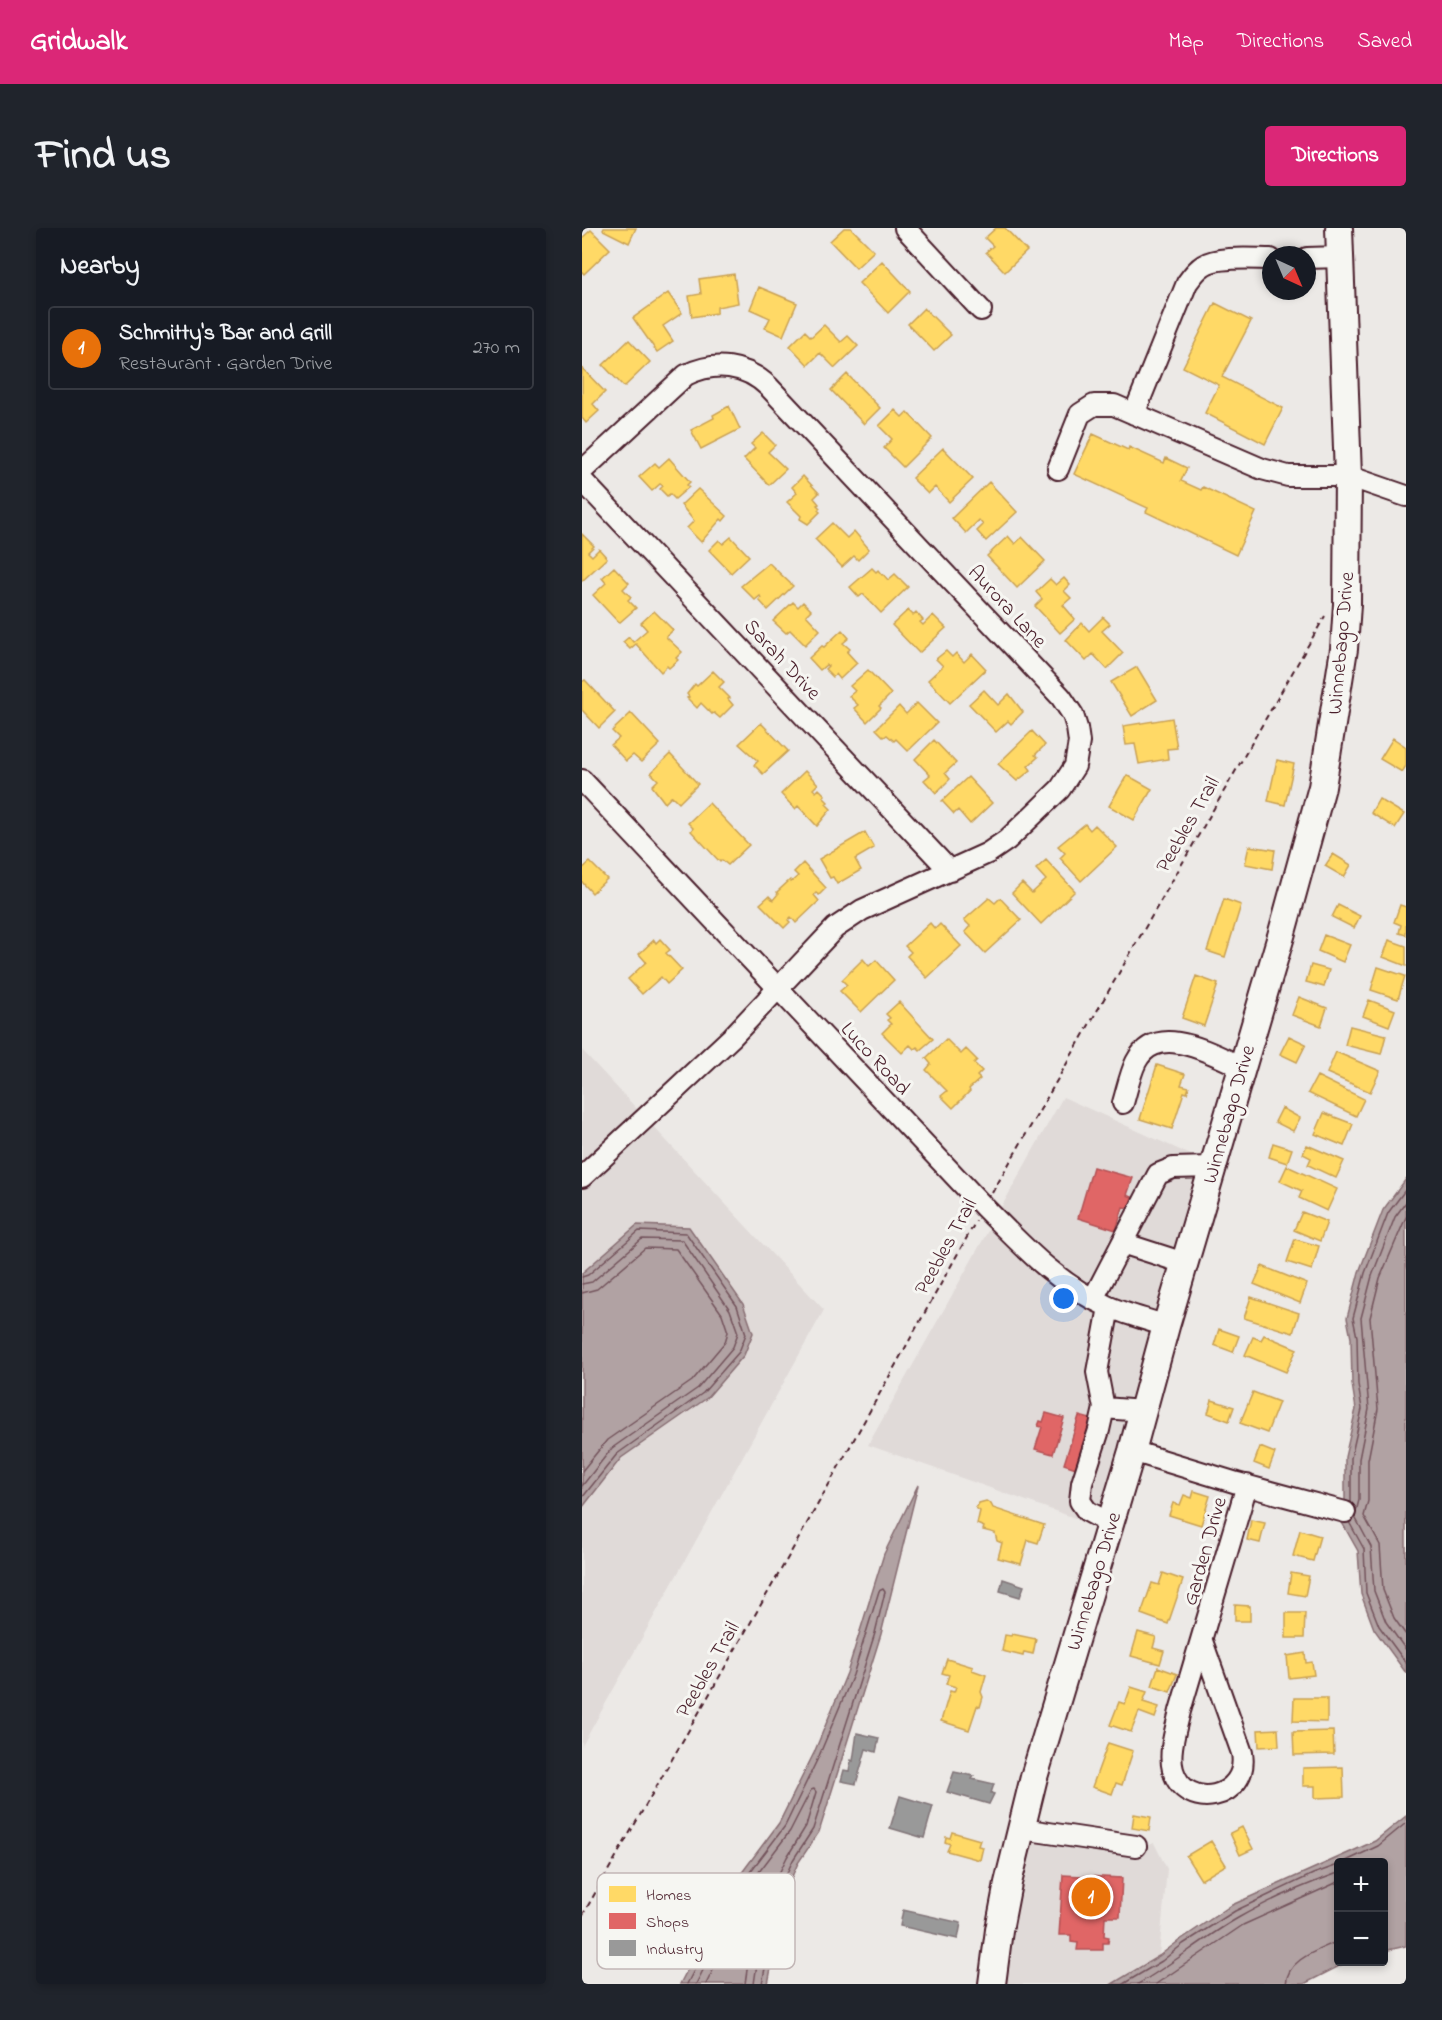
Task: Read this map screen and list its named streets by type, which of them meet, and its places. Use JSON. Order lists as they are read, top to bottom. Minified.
{"streets":{"main road":["Winnebago Drive"],"street":["Aurora Lane","Sarah Drive","Luco Road","Garden Drive"],"path":["Peebles Trail"]},"crossings":[["Aurora Lane","Sarah Drive"],["Aurora Lane","Luco Road"],["Winnebago Drive","Peebles Trail"],["Winnebago Drive","Luco Road"],["Winnebago Drive","Garden Drive"],["Peebles Trail","Luco Road"]],"legend":["Homes","Shops","Industry"],"north":"bottom right","page":{"header":"Gridwalk","nav":["Map","Directions","Saved"],"title":"Find us","buttons":"Directions","heading":"Nearby","list":[{"mark":"1","name":"Schmitty's Bar and Grill","note":"Restaurant · Garden Drive","value":"270 m"}],"map_buttons":["+","−"],"pins":"1"}}
